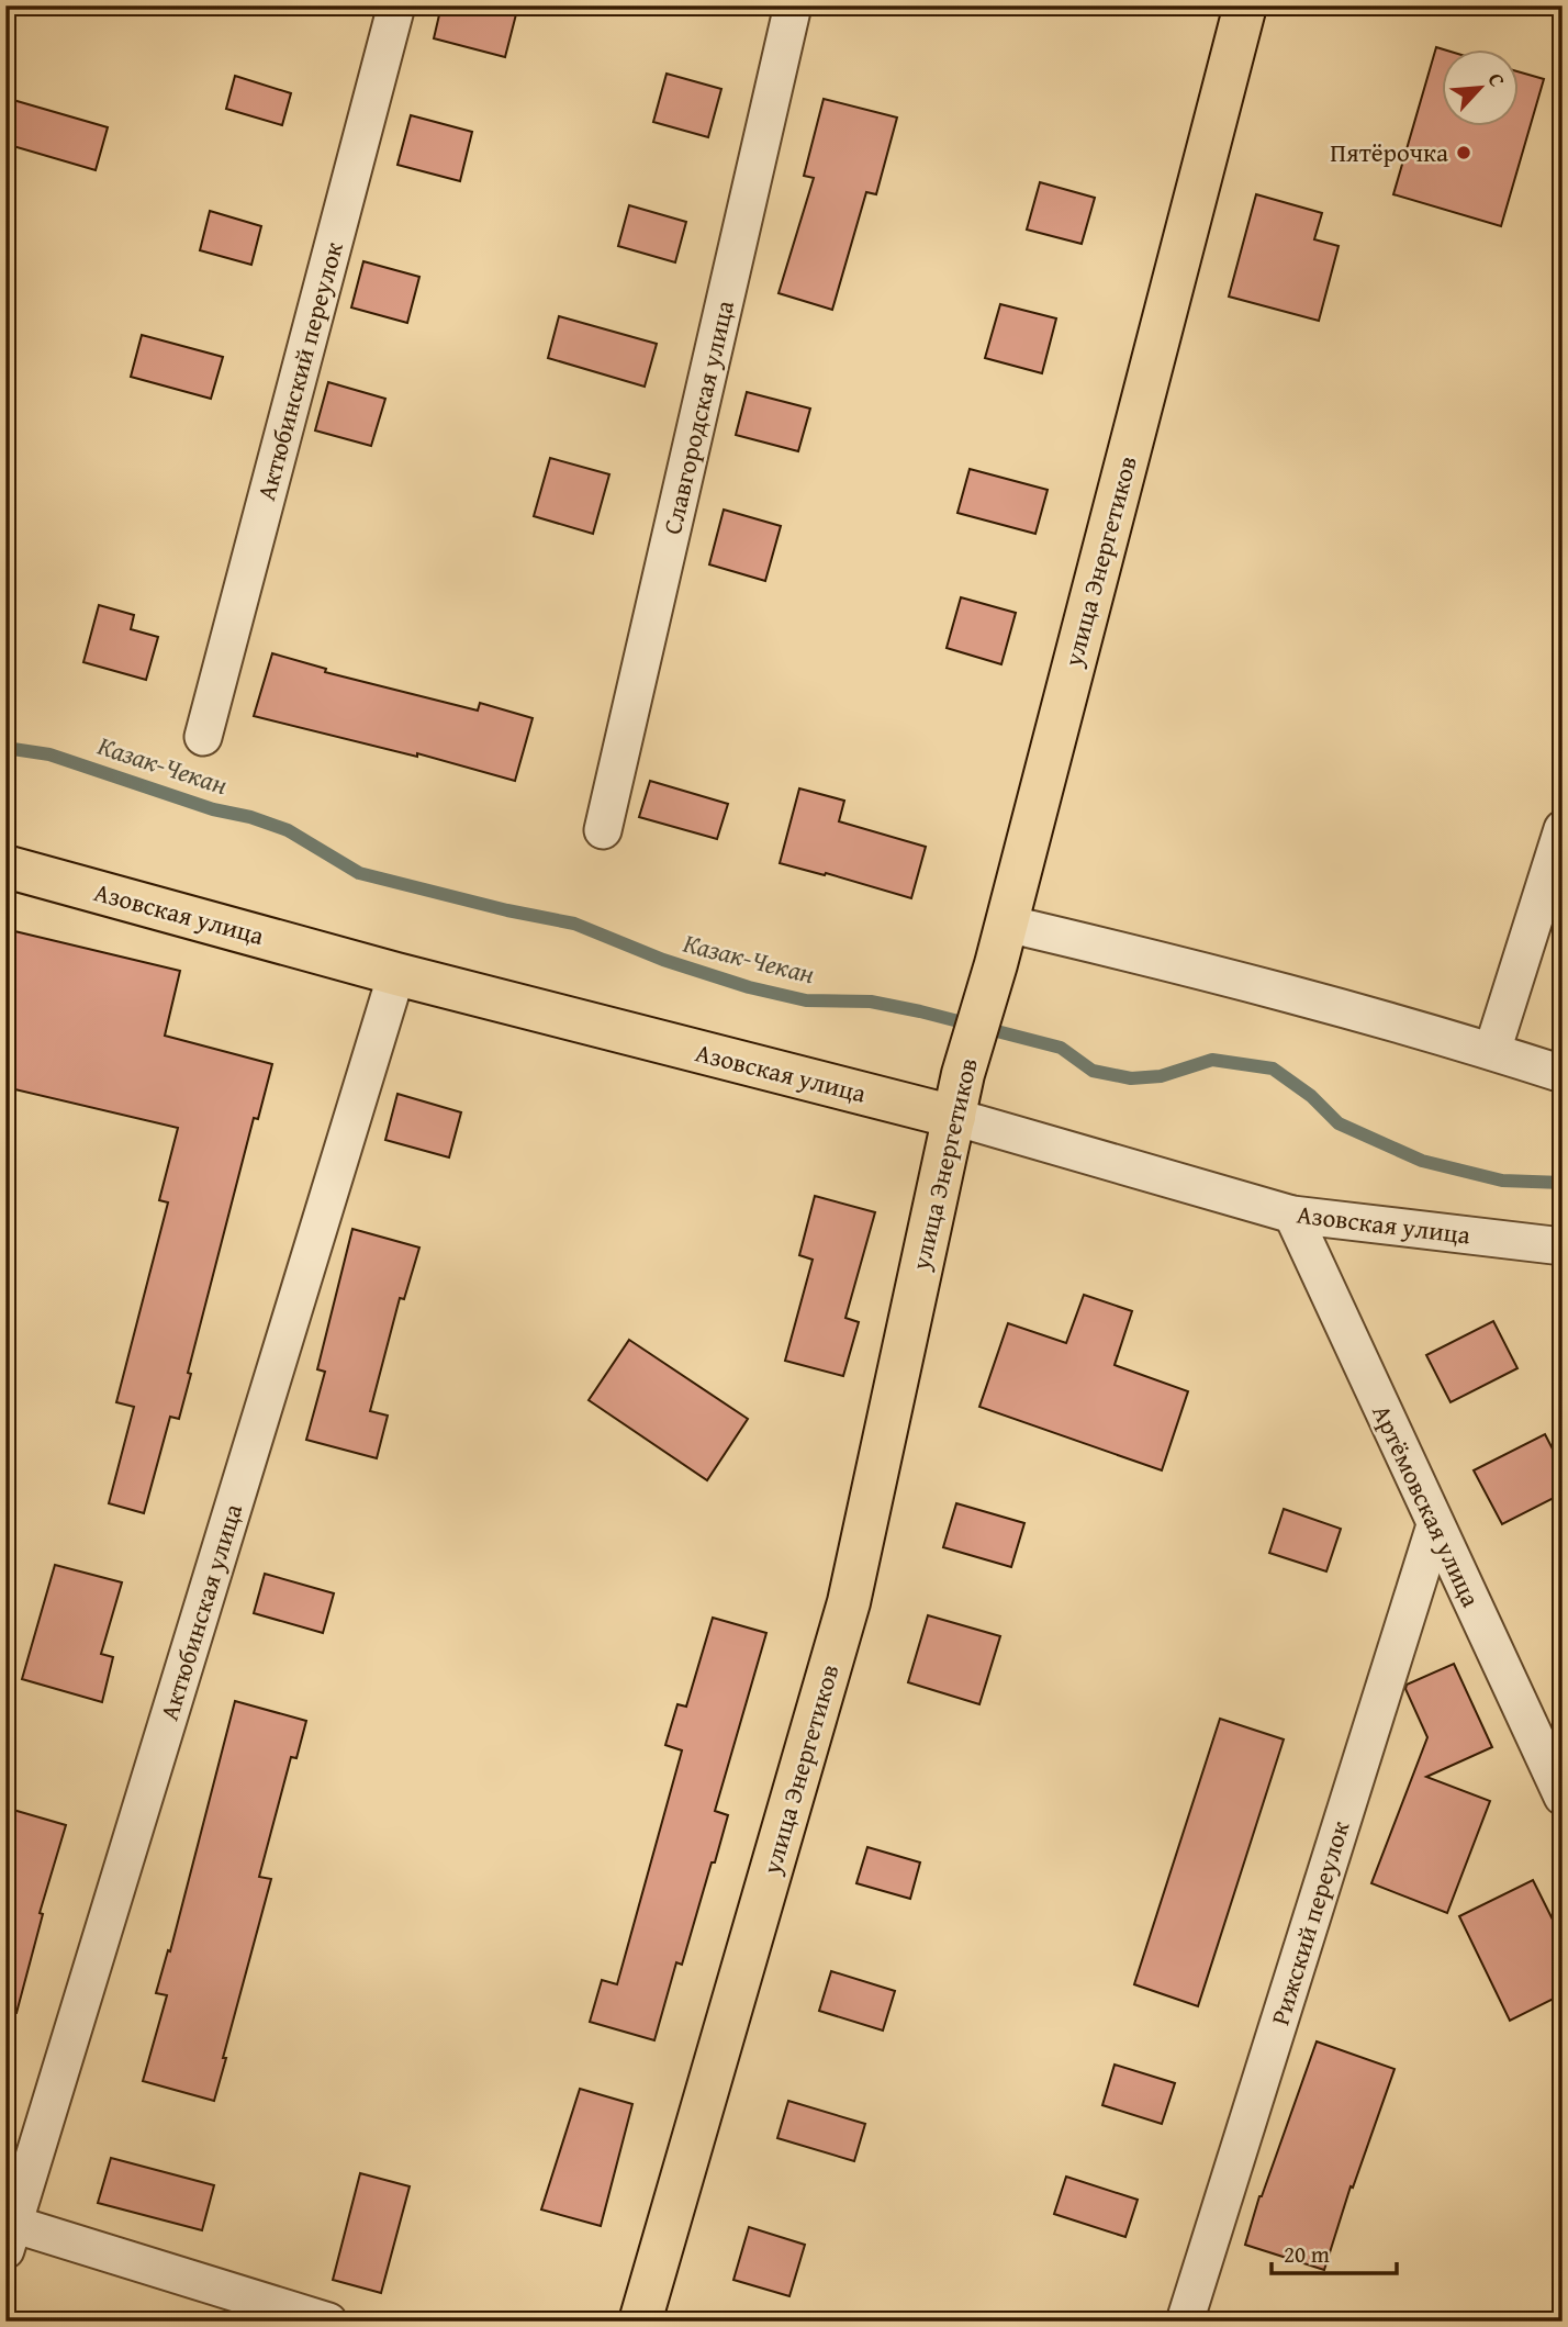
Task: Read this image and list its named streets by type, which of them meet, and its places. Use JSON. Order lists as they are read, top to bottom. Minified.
{"streets":{"main road":["улица Энергетиков","Азовская улица"],"street":["Актюбинский переулок","Славгородская улица","Артёмовская улица","Актюбинская улица","Рижский переулок"]},"crossings":[["улица Энергетиков","Азовская улица"],["Азовская улица","Артёмовская улица"],["Азовская улица","Актюбинская улица"],["Артёмовская улица","Рижский переулок"]],"water":["Казак-Чекан"],"places":["Пятёрочка"],"scale_bar":"20 m","north":"top right"}
